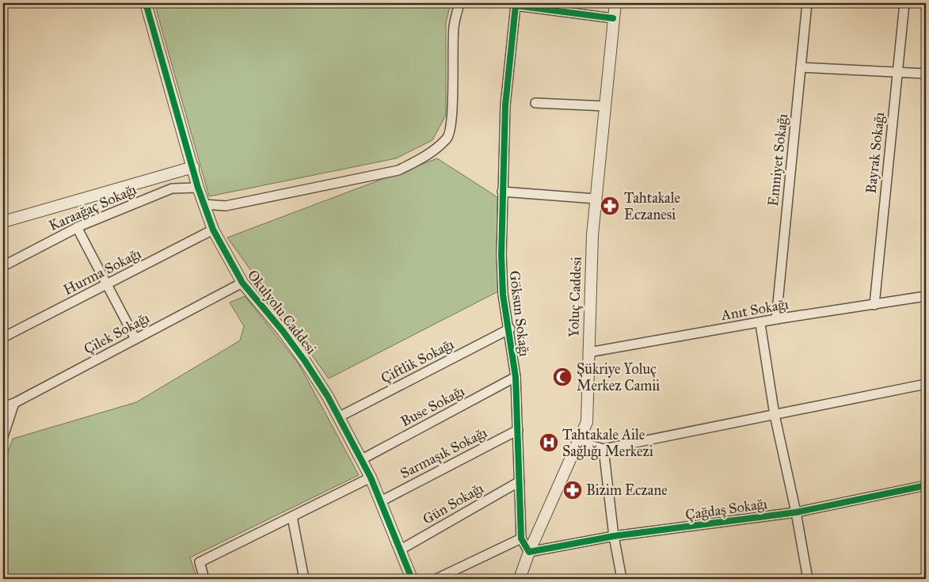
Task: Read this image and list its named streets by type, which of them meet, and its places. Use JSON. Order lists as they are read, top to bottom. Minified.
{"streets":{"street":["Bayrak Sokağı","Emniyet Sokağı","Karaağaç Sokağı","Hurma Sokağı","Yoluç Caddesi","Anıt Sokağı","Okulyolu Caddesi","Göksun Sokağı","Çilek Sokağı","Çiftlik Sokağı","Buse Sokağı","Sarmaşık Sokağı","Gün Sokağı","Çağdaş Sokağı"]},"crossings":[["Bayrak Sokağı","Anıt Sokağı"],["Emniyet Sokağı","Anıt Sokağı"],["Karaağaç Sokağı","Okulyolu Caddesi"],["Hurma Sokağı","Okulyolu Caddesi"],["Yoluç Caddesi","Anıt Sokağı"],["Yoluç Caddesi","Göksun Sokağı"],["Yoluç Caddesi","Çağdaş Sokağı"],["Okulyolu Caddesi","Çilek Sokağı"],["Okulyolu Caddesi","Çiftlik Sokağı"],["Okulyolu Caddesi","Buse Sokağı"],["Okulyolu Caddesi","Sarmaşık Sokağı"],["Okulyolu Caddesi","Gün Sokağı"],["Göksun Sokağı","Çiftlik Sokağı"],["Göksun Sokağı","Buse Sokağı"],["Göksun Sokağı","Sarmaşık Sokağı"],["Göksun Sokağı","Gün Sokağı"],["Göksun Sokağı","Çağdaş Sokağı"]],"places":{"pharmacy":["Tahtakale Eczanesi","Bizim Eczane"],"mosque":["Şükriye Yoluç Merkez Camii"],"hospital":["Tahtakale Aile Sağlığı Merkezi"]}}
